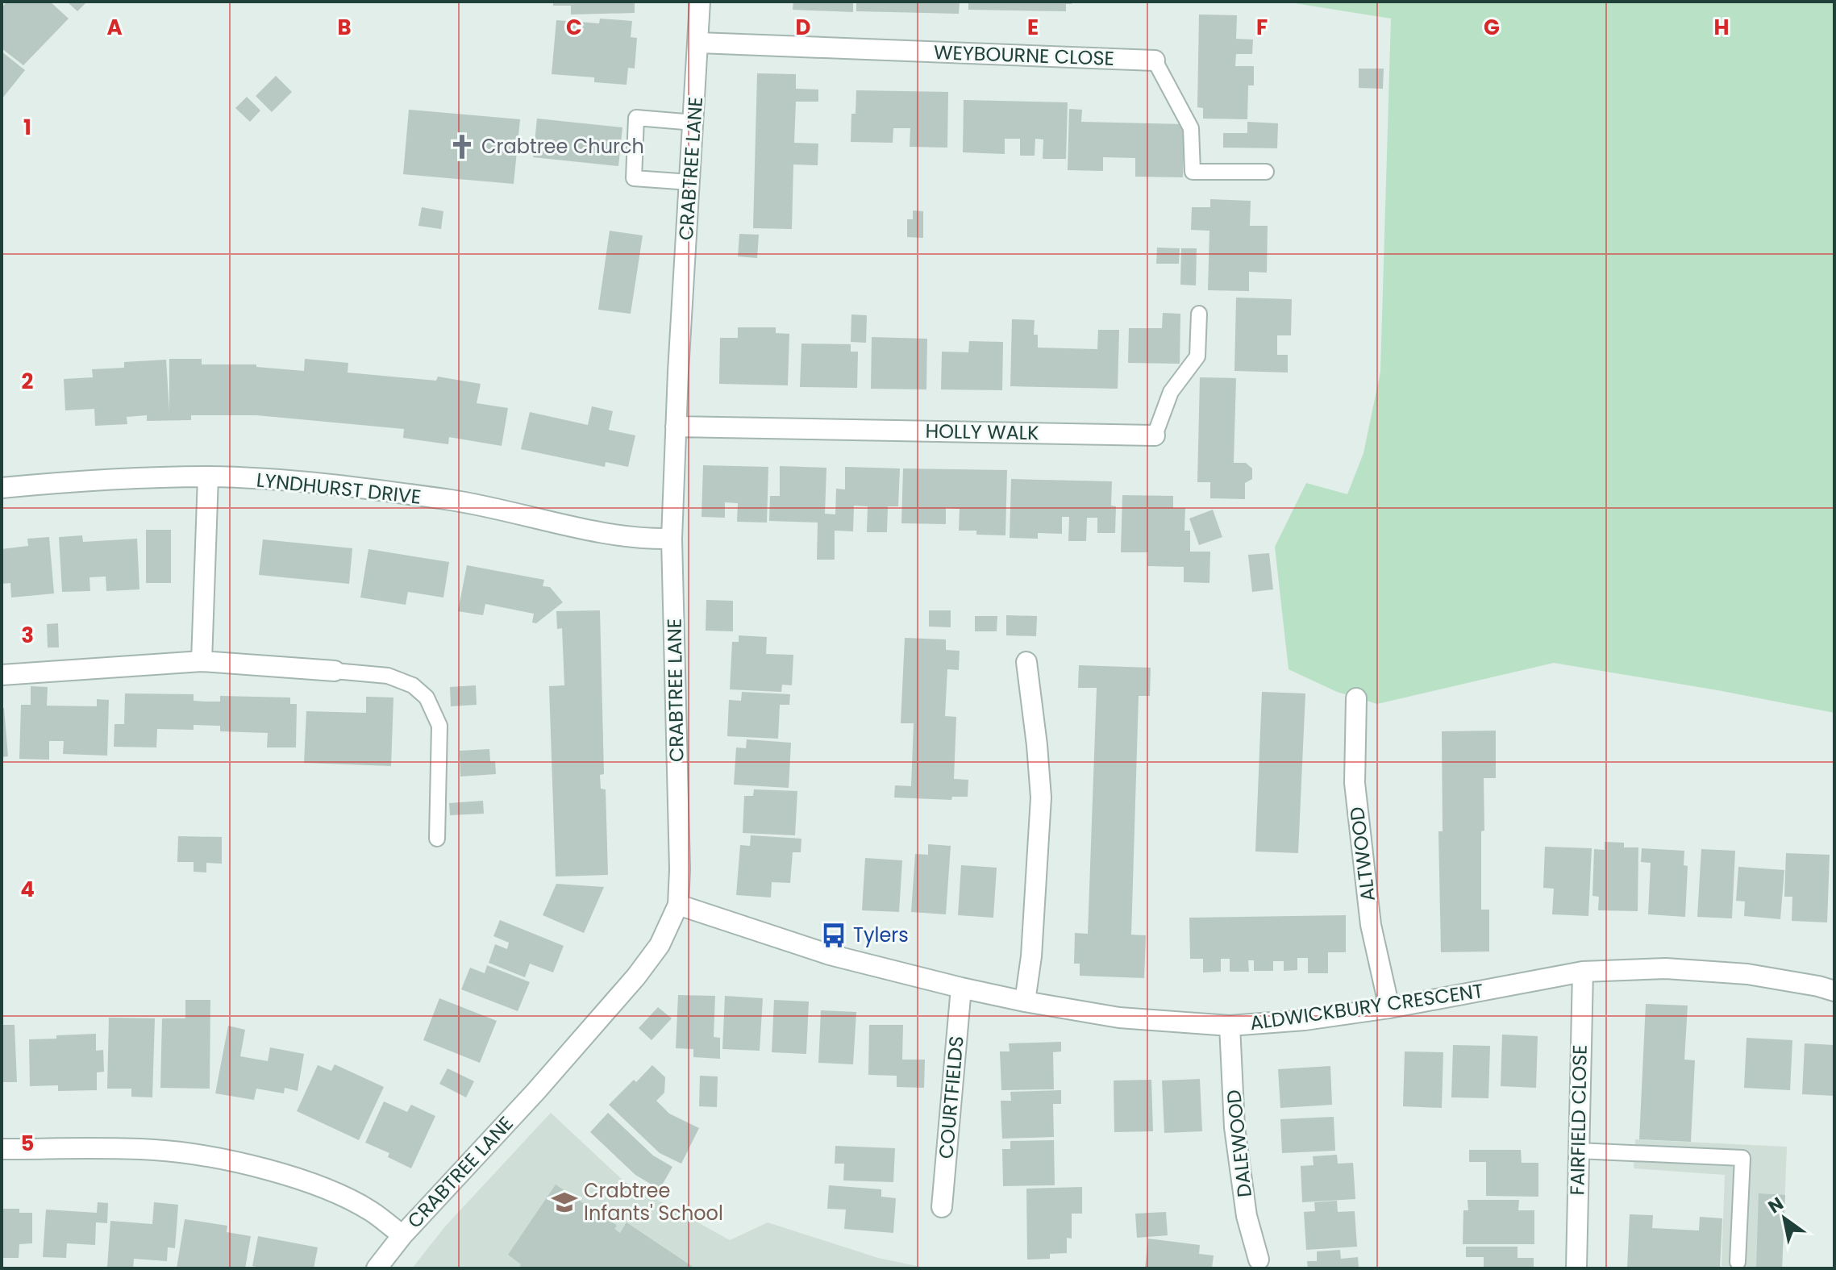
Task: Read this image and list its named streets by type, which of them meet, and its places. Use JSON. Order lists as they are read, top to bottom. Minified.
{"streets":{"street":["WEYBOURNE CLOSE","CRABTREE LANE","HOLLY WALK","LYNDHURST DRIVE","ALTWOOD","ALDWICKBURY CRESCENT","COURTFIELDS","FAIRFIELD CLOSE","DALEWOOD"]},"crossings":[["WEYBOURNE CLOSE","CRABTREE LANE"],["CRABTREE LANE","HOLLY WALK"],["CRABTREE LANE","LYNDHURST DRIVE"],["CRABTREE LANE","ALDWICKBURY CRESCENT"],["ALTWOOD","ALDWICKBURY CRESCENT"],["ALDWICKBURY CRESCENT","COURTFIELDS"],["ALDWICKBURY CRESCENT","FAIRFIELD CLOSE"],["ALDWICKBURY CRESCENT","DALEWOOD"]],"places":{"church":["Crabtree Church"],"bus stop":["Tylers"],"school or university":["Crabtree Infants' School"]},"north":"top left","grid":{"columns":["A","B","C","D","E","F","G","H"],"rows":["1","2","3","4","5"]}}
